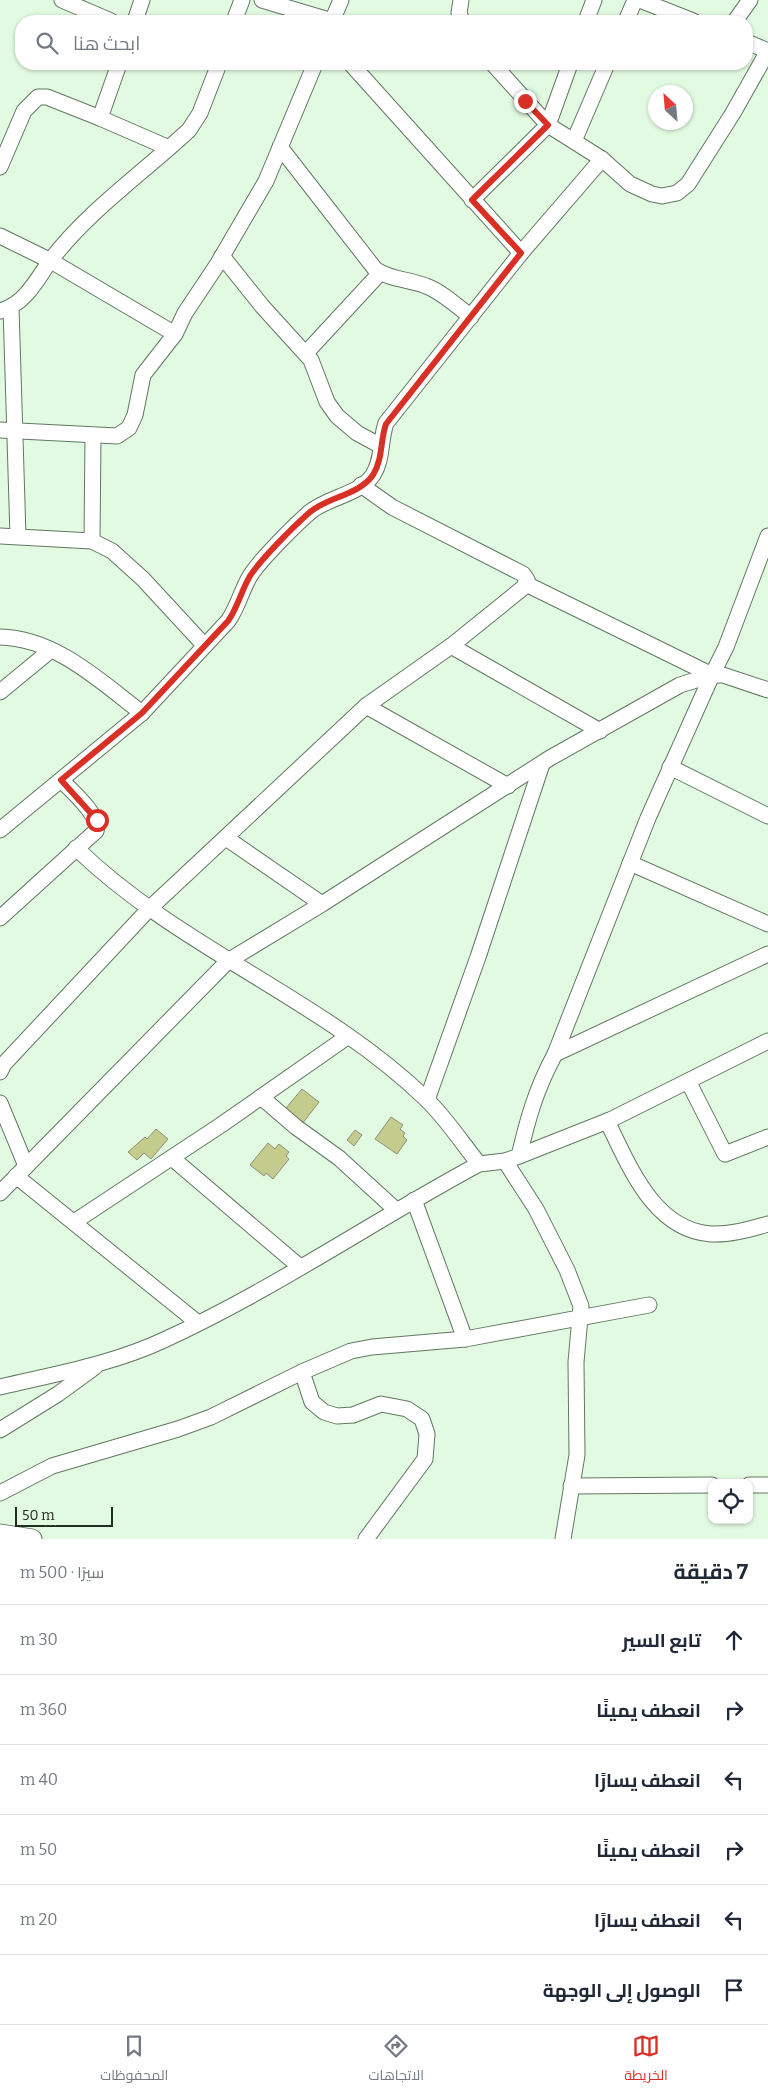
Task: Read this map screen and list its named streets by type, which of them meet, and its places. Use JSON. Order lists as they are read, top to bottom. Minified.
{"scale_bar":"50 m","north":"top left","page":{"search":"ابحث هنا","scale":"50 m","heading":["7 دقيقة","سيرًا · 500 m"],"list":[["تابع السير","30 m"],["انعطف يمينًا","360 m"],["انعطف يسارًا","40 m"],["انعطف يمينًا","50 m"],["انعطف يسارًا","20 m"],"الوصول إلى الوجهة"],"nav":["الخريطة","الاتجاهات","المحفوظات"]}}
